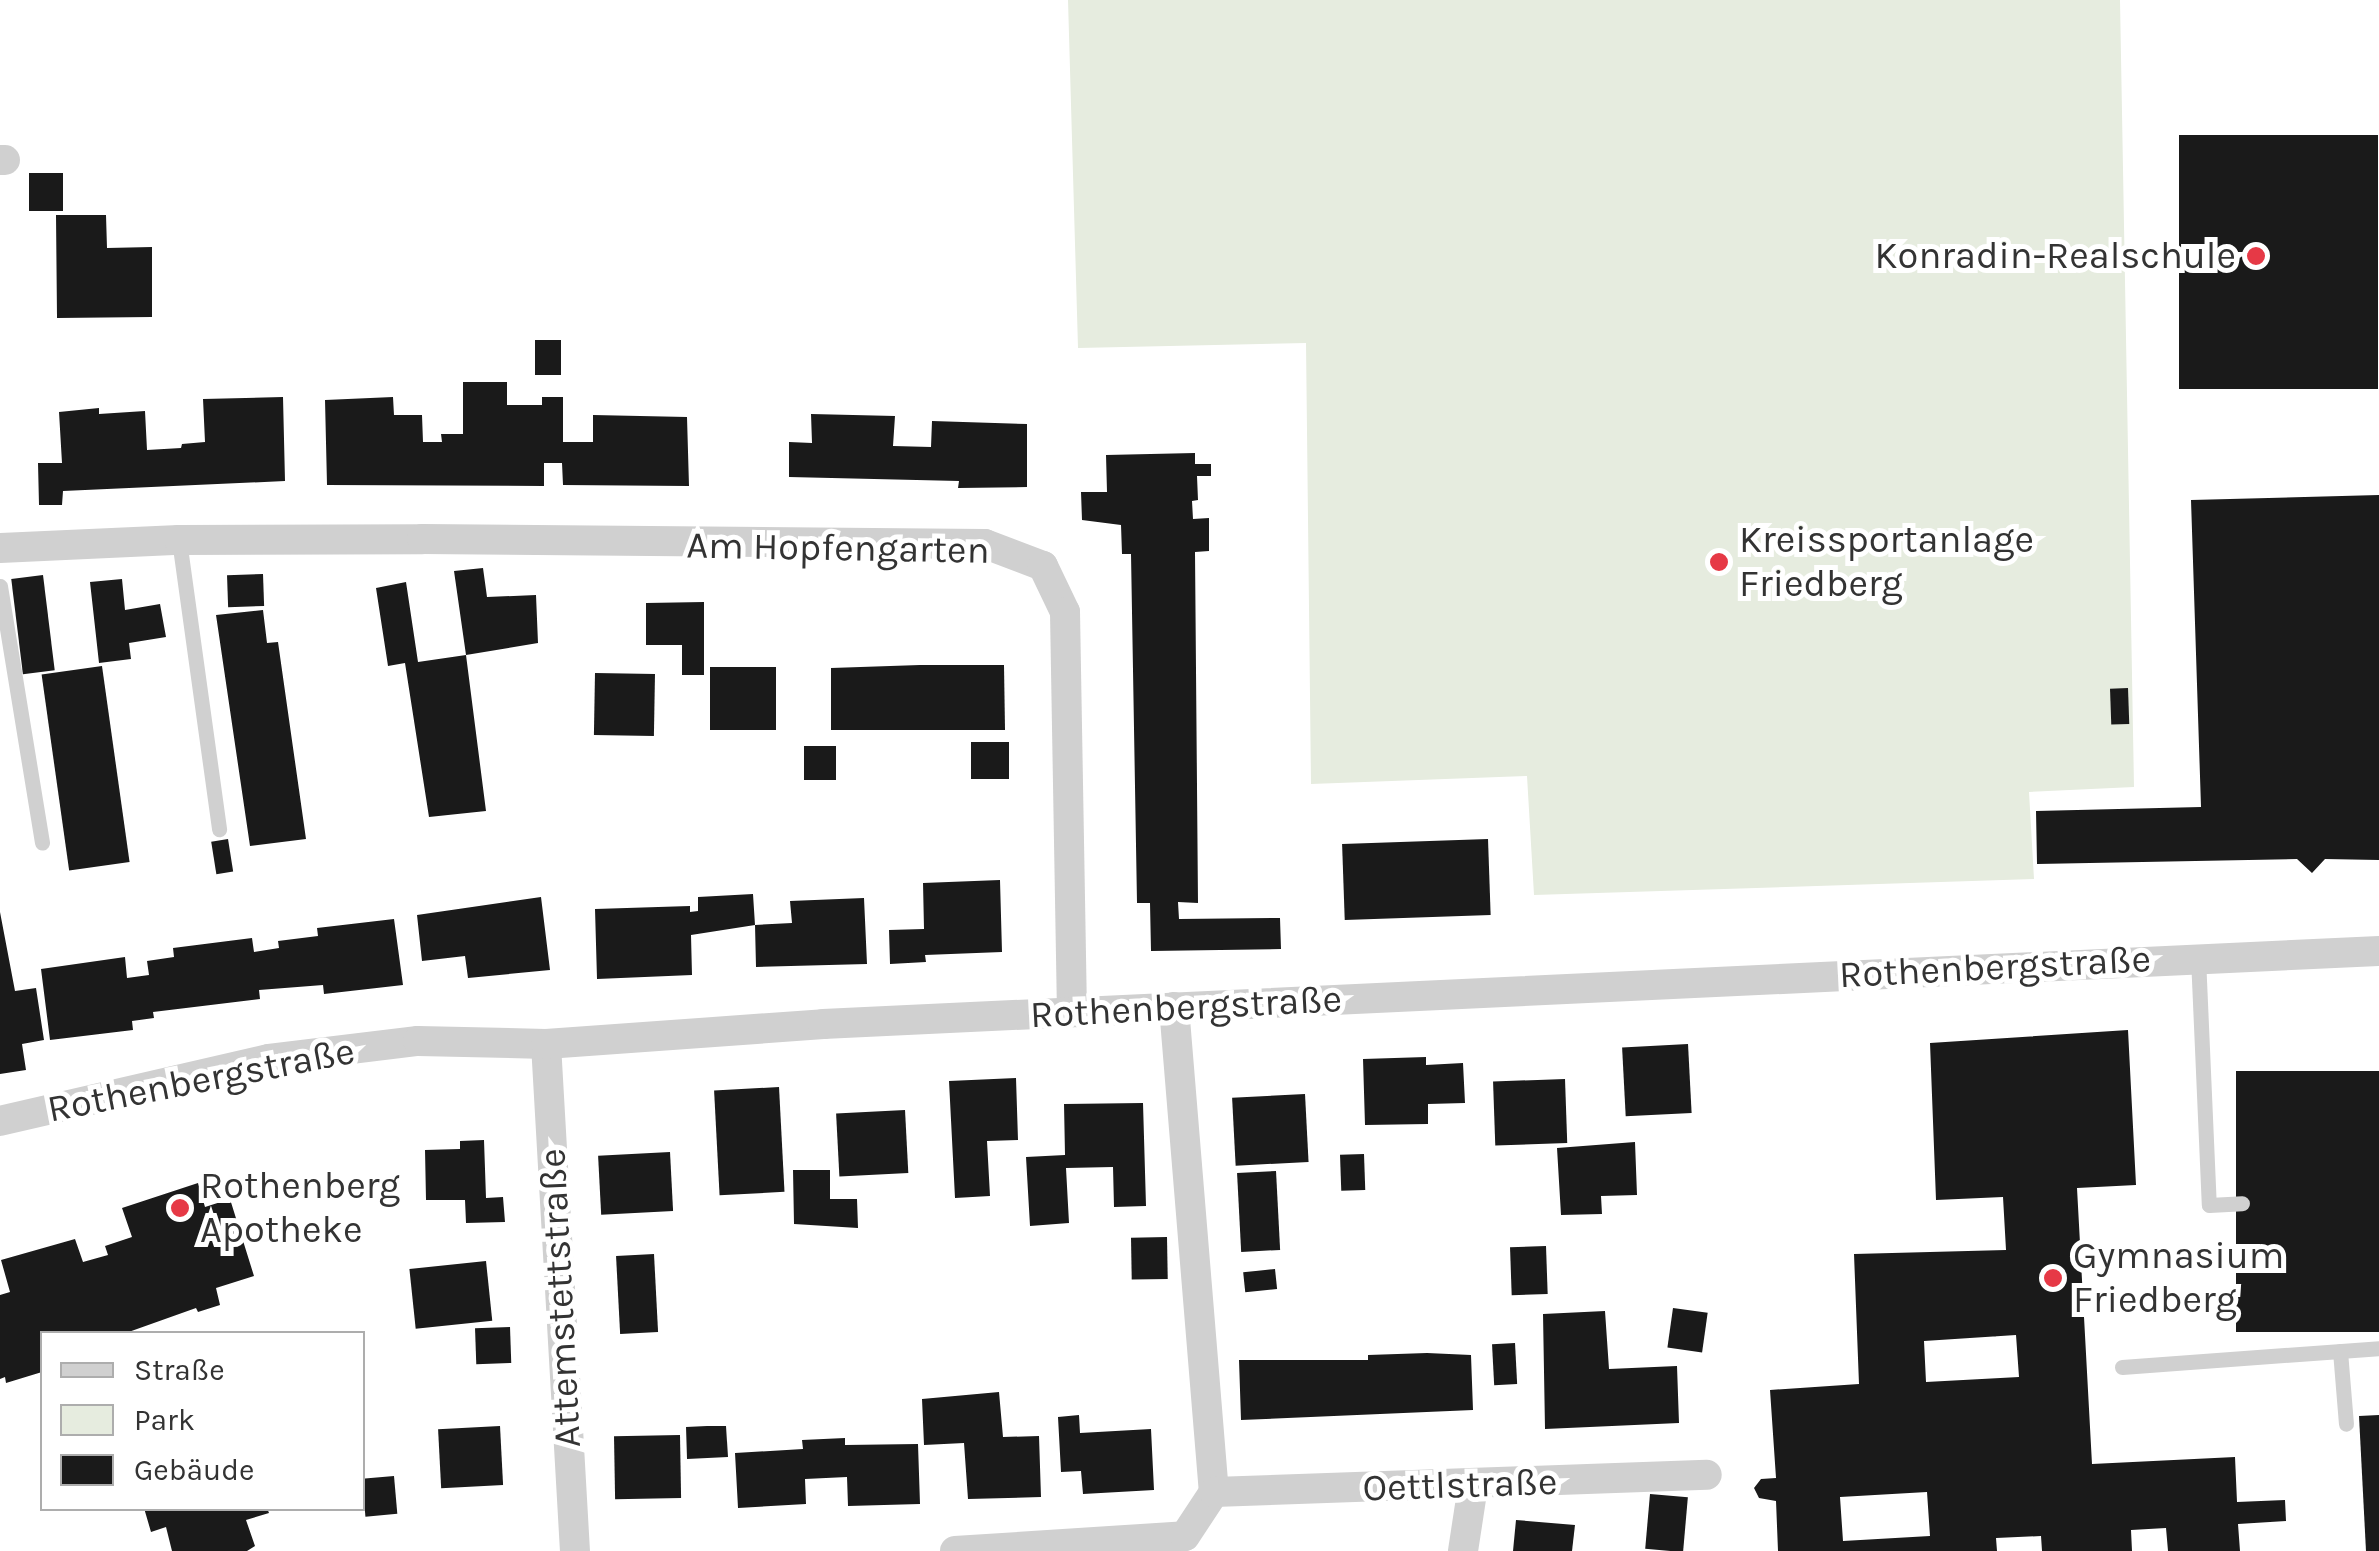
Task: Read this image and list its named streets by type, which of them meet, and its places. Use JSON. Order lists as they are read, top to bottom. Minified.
{"streets":{"street":["Am Hopfengarten","Rothenbergstraße","Attemstettstraße","Oettlstraße"]},"crossings":[["Am Hopfengarten","Rothenbergstraße"],["Rothenbergstraße","Attemstettstraße"]],"places":["Konradin-Realschule","Kreissportanlage Friedberg","Rothenberg Apotheke","Gymnasium Friedberg"],"legend":["Straße","Park","Gebäude"]}
